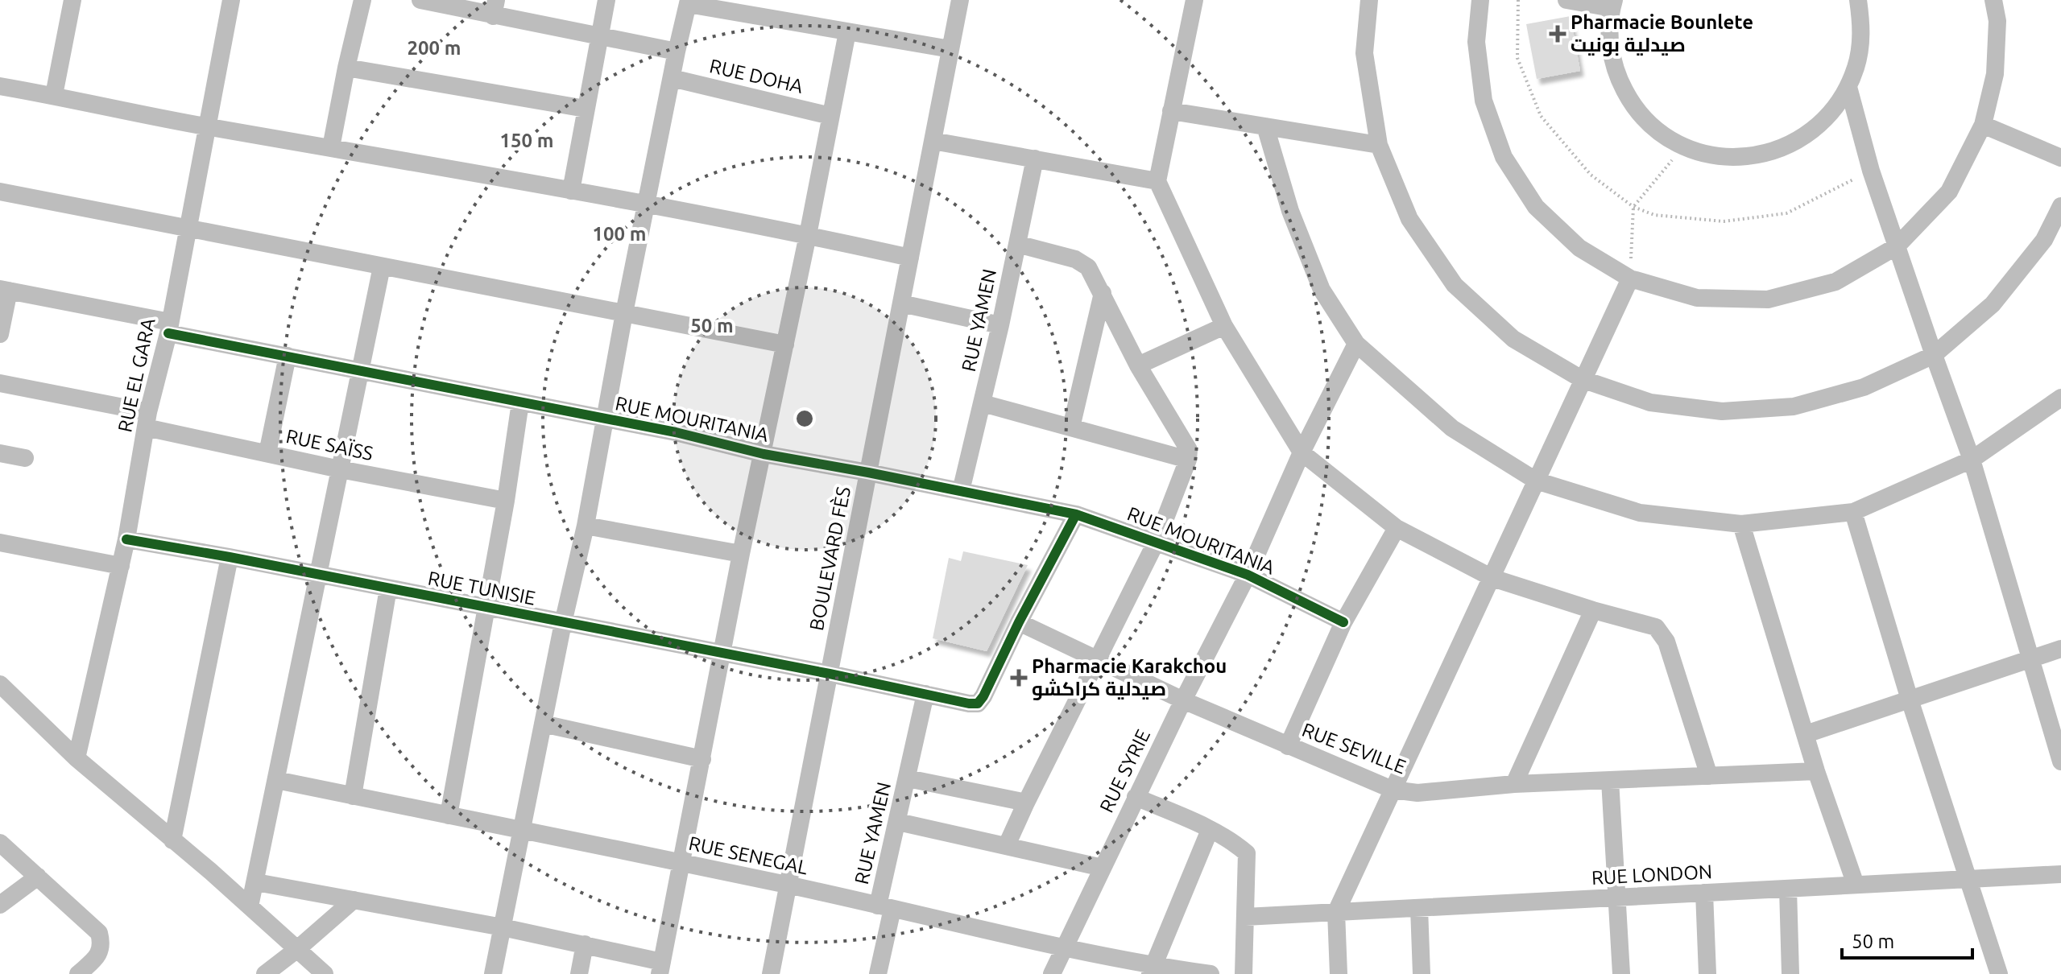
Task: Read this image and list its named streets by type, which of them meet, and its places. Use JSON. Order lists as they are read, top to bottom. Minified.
{"streets":{"street":["RUE DOHA","RUE YAMEN","RUE EL GARA","RUE MOURITANIA","RUE SAÏSS","BOULEVARD FÈS","RUE TUNISIE","RUE SEVILLE","RUE SYRIE","RUE SENEGAL","RUE LONDON"]},"crossings":[["RUE YAMEN","RUE MOURITANIA"],["RUE YAMEN","RUE TUNISIE"],["RUE YAMEN","RUE SENEGAL"],["RUE EL GARA","RUE MOURITANIA"],["RUE EL GARA","RUE SAÏSS"],["RUE EL GARA","RUE TUNISIE"],["RUE MOURITANIA","BOULEVARD FÈS"],["RUE MOURITANIA","RUE SYRIE"],["BOULEVARD FÈS","RUE TUNISIE"],["BOULEVARD FÈS","RUE SENEGAL"],["RUE TUNISIE","RUE SEVILLE"],["RUE SEVILLE","RUE SYRIE"],["RUE SYRIE","RUE SENEGAL"]],"places":{"health":["Pharmacie Bounlete صيدلية بونيت","Pharmacie Karakchou صيدلية كراكشو"]},"scale_bar":"50 m","rings":["200 m","150 m","100 m","50 m"]}
